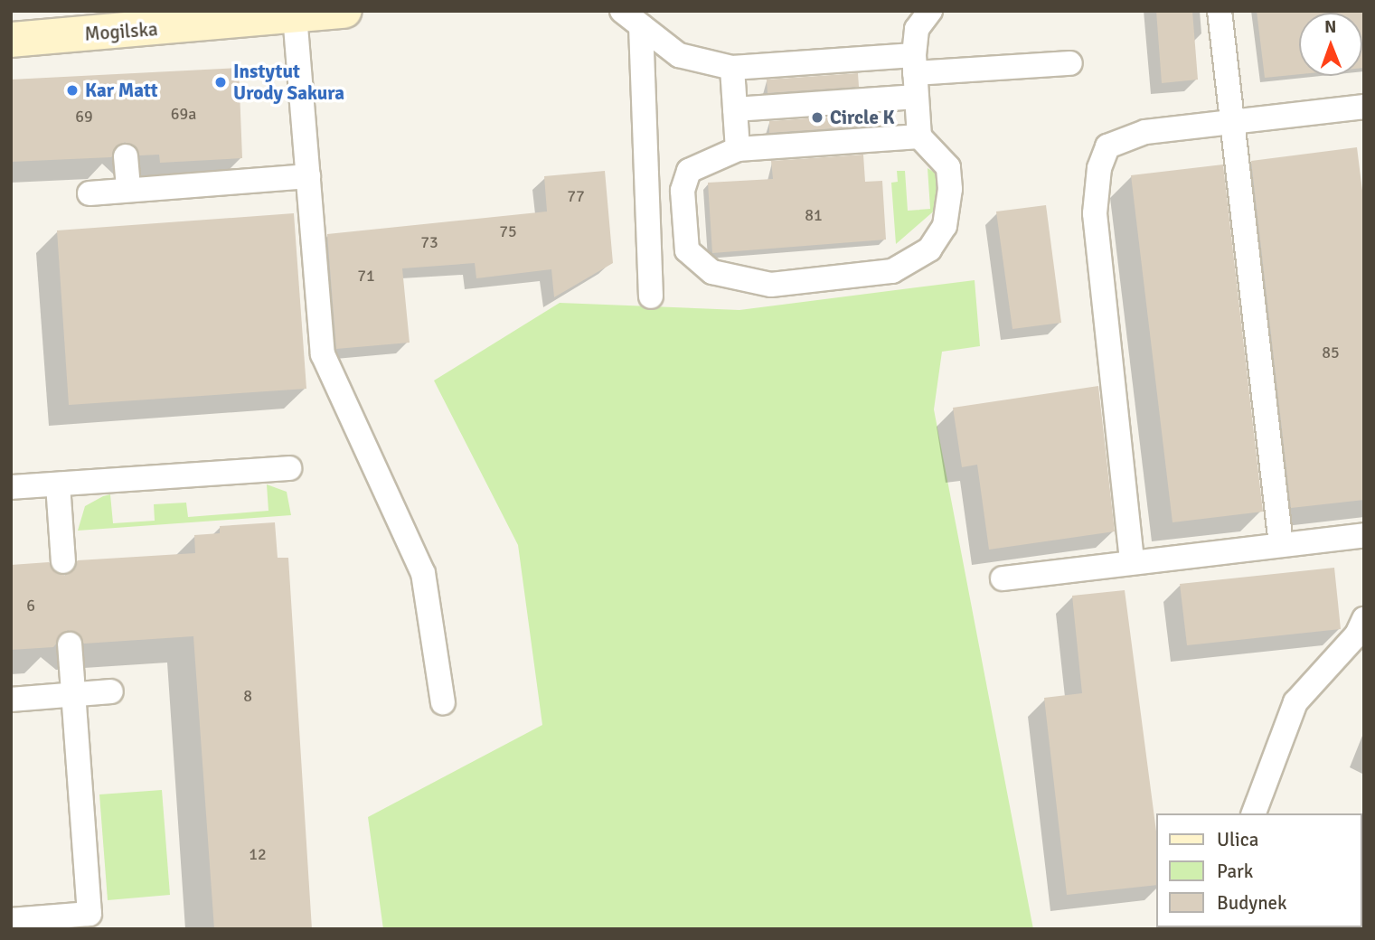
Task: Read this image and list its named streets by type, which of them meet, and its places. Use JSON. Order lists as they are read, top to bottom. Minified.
{"streets":{"main road":["Mogilska"]},"places":["Instytut Urody Sakura","Kar Matt","Circle K"],"house_numbers":["69a","69","77","81","75","73","71","85","6","8","12"],"legend":["Ulica","Park","Budynek"],"north":"top"}
